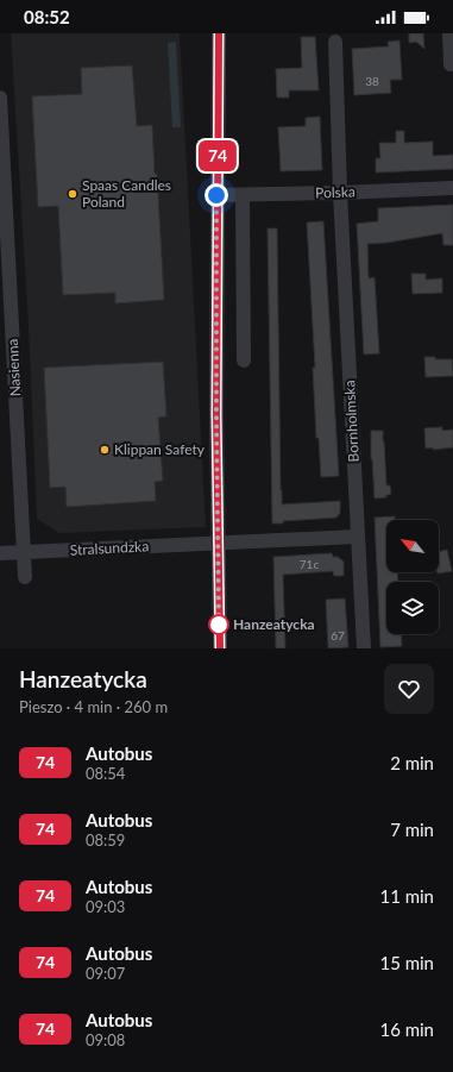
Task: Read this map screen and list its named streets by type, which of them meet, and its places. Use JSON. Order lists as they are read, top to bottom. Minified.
{"streets":{"street":["Polska","Nasienna","Bornholmska","Stralsundzka"]},"crossings":[["Polska","Bornholmska"],["Nasienna","Stralsundzka"],["Bornholmska","Stralsundzka"]],"places":["Spaas Candles Poland","Klippan Safety","Hanzeatycka"],"lines":["bus line 74"],"house_numbers":["38","71c","67"],"north":"top left","page":{"status":"08:52","on_map":"74","heading":["Hanzeatycka","Pieszo · 4 min · 260 m"],"list":[{"mark":"74","name":"Autobus","note":"08:54","value":"2 min"},{"mark":"74","name":"Autobus","note":"08:59","value":"7 min"},{"mark":"74","name":"Autobus","note":"09:03","value":"11 min"},{"mark":"74","name":"Autobus","note":"09:07","value":"15 min"},{"mark":"74","name":"Autobus","note":"09:08","value":"16 min"}]}}
